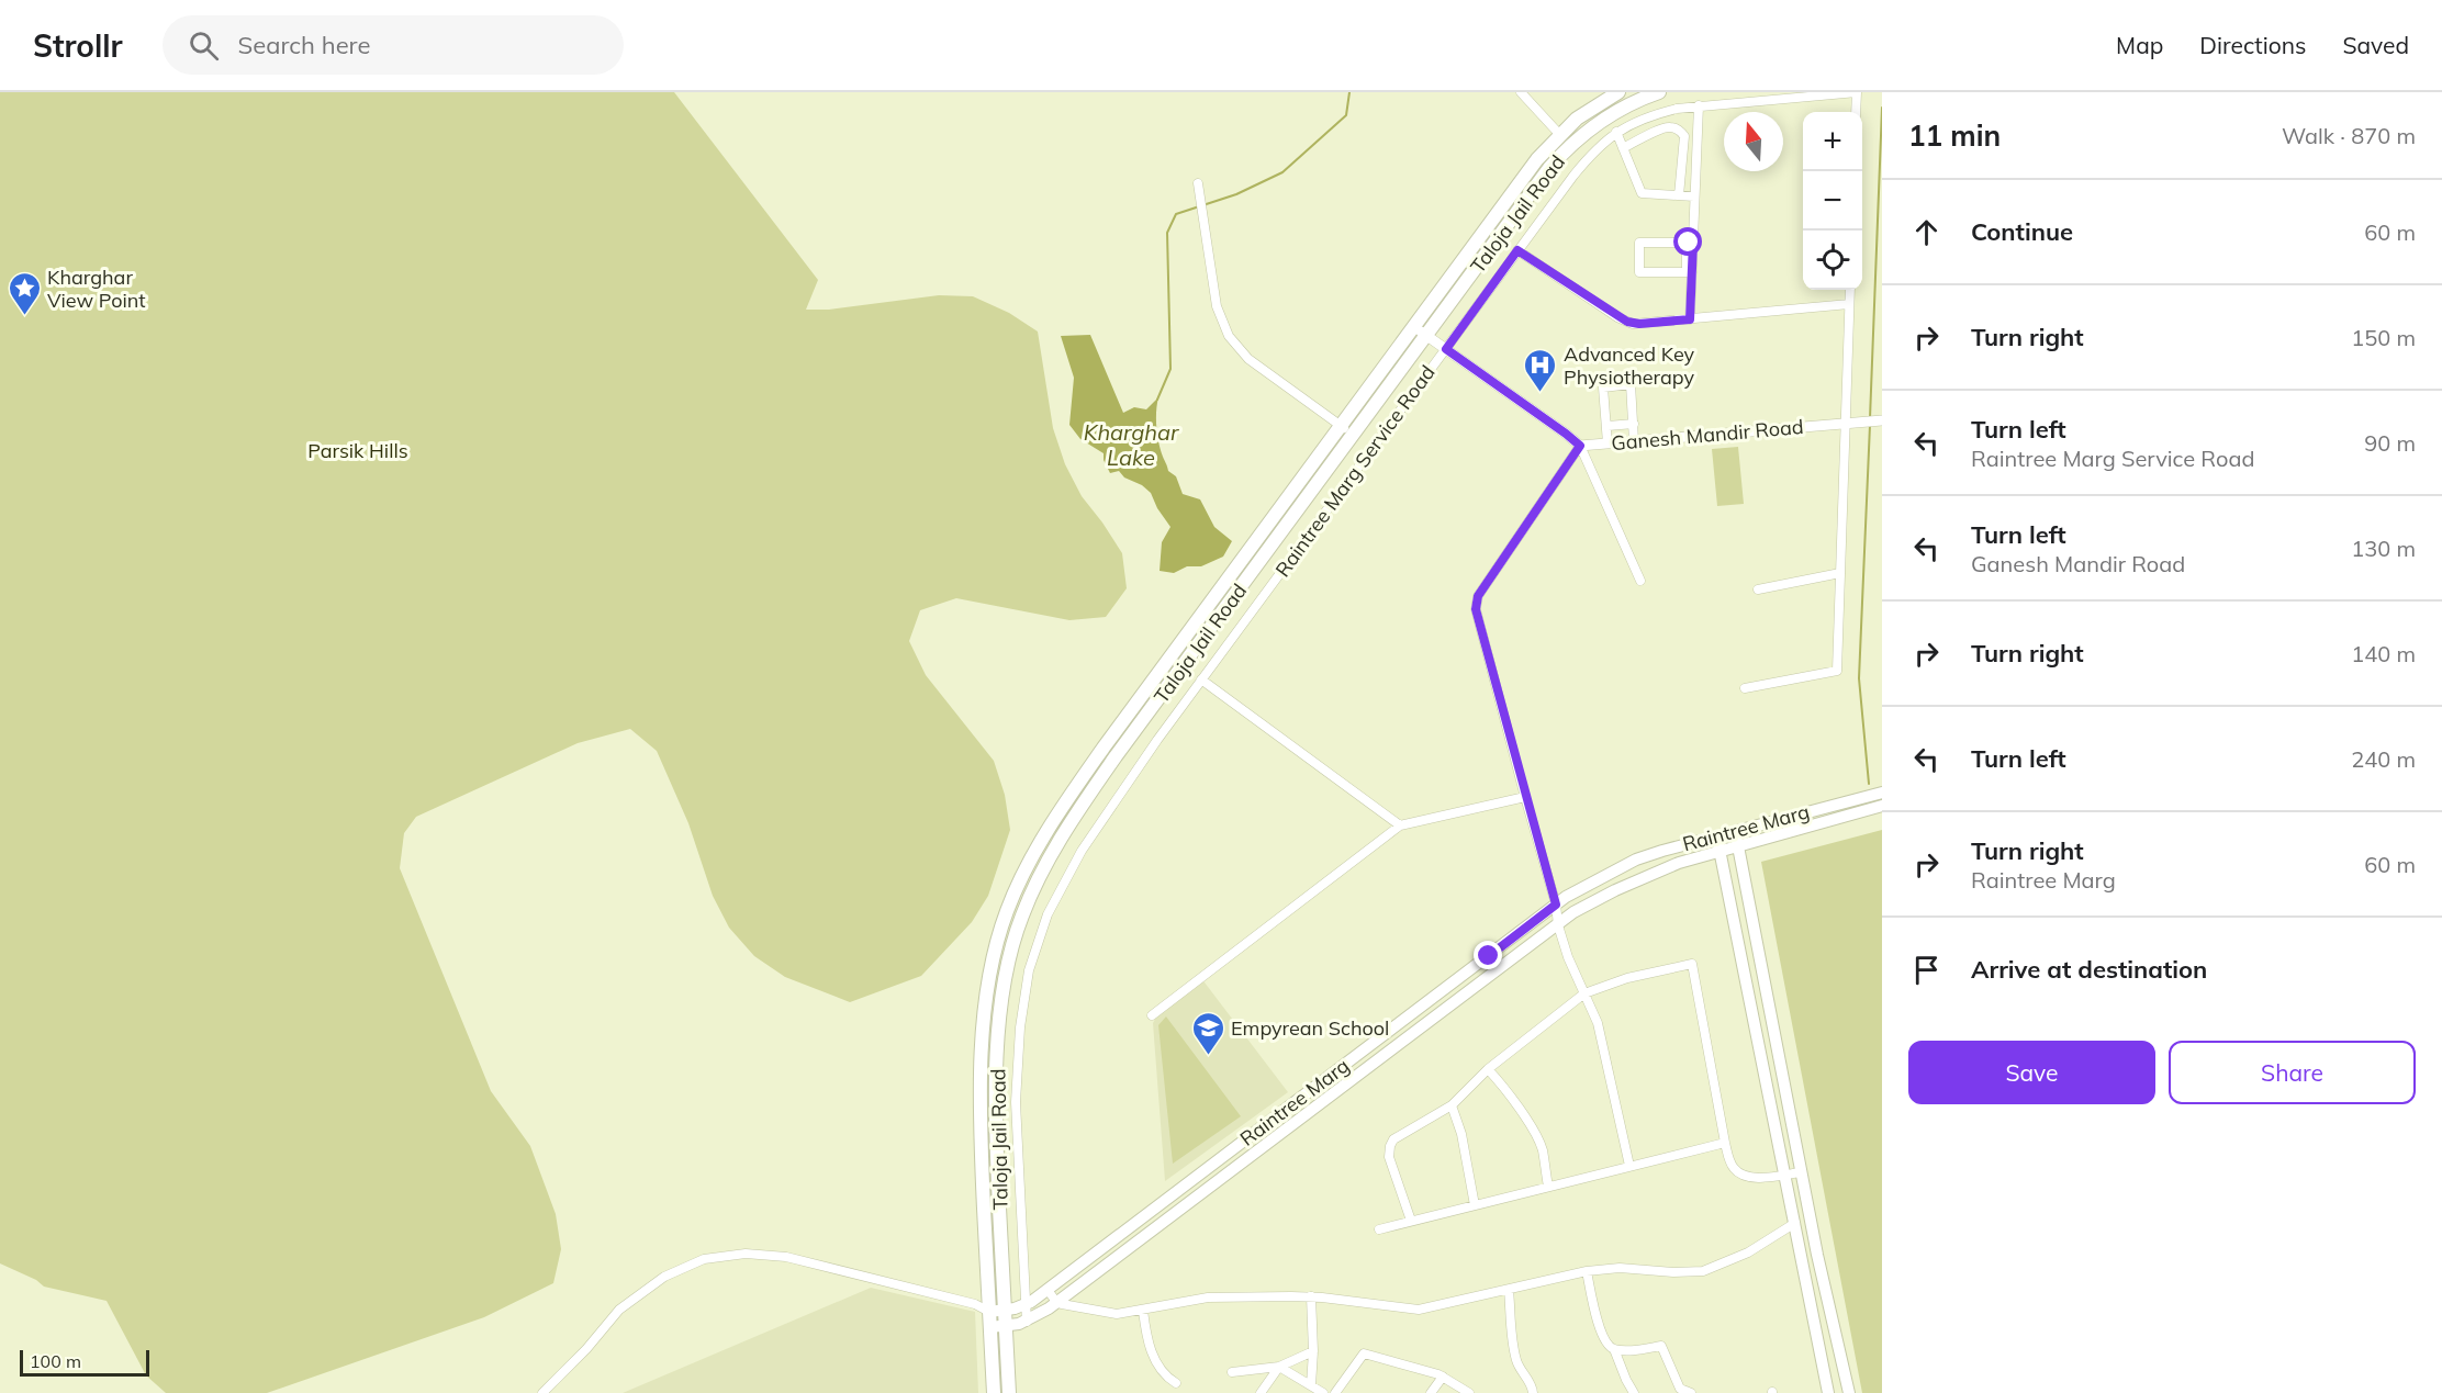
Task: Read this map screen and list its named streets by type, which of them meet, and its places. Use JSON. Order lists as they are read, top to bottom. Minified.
{"streets":{"main road":["Taloja Jail Road","Raintree Marg"],"street":["Ganesh Mandir Road","Raintree Marg Service Road"]},"crossings":[["Taloja Jail Road","Raintree Marg"],["Raintree Marg Service Road","Raintree Marg"]],"water":["Kharghar Lake"],"parks":["Parsik Hills"],"places":{"place":["Kharghar View Point"],"hospital":["Advanced Key Physiotherapy"],"school or university":["Empyrean School"]},"scale_bar":"100 m","north":"top","page":{"header":"Strollr","search":"Search here","nav":["Map","Directions","Saved"],"heading":["11 min","Walk · 870 m"],"map_buttons":["+","−"],"list":[["Continue","60 m"],["Turn right","150 m"],["Turn left","Raintree Marg Service Road","90 m"],["Turn left","Ganesh Mandir Road","130 m"],["Turn right","140 m"],["Turn left","240 m"],["Turn right","Raintree Marg","60 m"],"Arrive at destination"],"buttons":["Save","Share"],"scale":"100 m"}}
